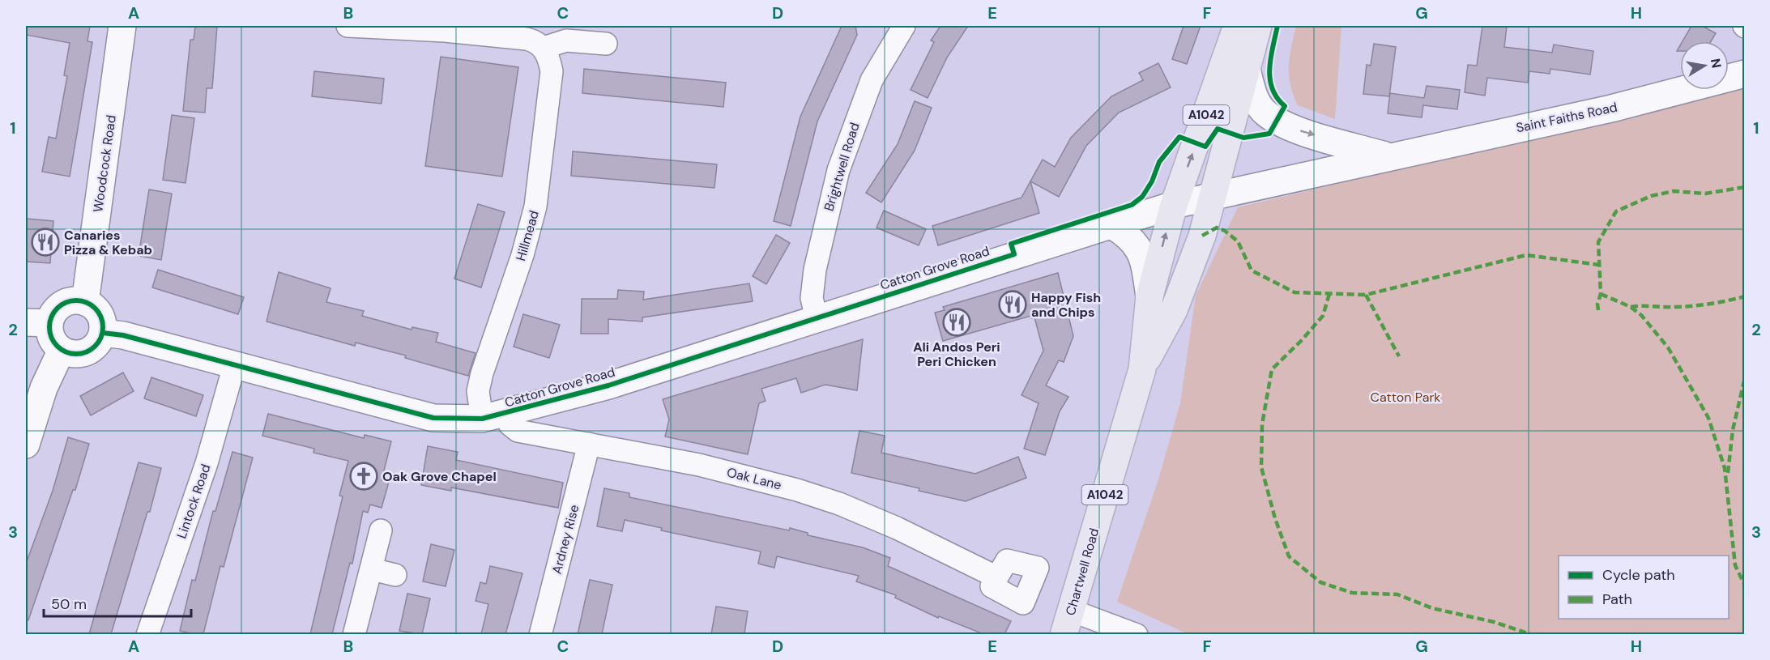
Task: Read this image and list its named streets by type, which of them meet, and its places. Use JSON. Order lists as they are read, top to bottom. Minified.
{"streets":{"highway":["A1042","Chartwell Road"],"street":["Saint Faiths Road","Woodcock Road","Brightwell Road","Hillmead","Catton Grove Road","Oak Lane","Lintock Road","Ardney Rise"]},"crossings":[["A1042","Saint Faiths Road"],["A1042","Catton Grove Road"],["A1042","Chartwell Road"],["Saint Faiths Road","Catton Grove Road"],["Saint Faiths Road","Chartwell Road"],["Woodcock Road","Catton Grove Road"],["Brightwell Road","Catton Grove Road"],["Hillmead","Catton Grove Road"],["Hillmead","Oak Lane"],["Catton Grove Road","Oak Lane"],["Catton Grove Road","Lintock Road"],["Catton Grove Road","Chartwell Road"],["Oak Lane","Ardney Rise"]],"parks":["Catton Park"],"places":{"restaurant":["Canaries Pizza & Kebab","Happy Fish and Chips","Ali Andos Peri Peri Chicken"],"church":["Oak Grove Chapel"]},"legend":["Cycle path","Path"],"scale_bar":"50 m","north":"right","grid":{"columns":["A","B","C","D","E","F","G","H"],"rows":["1","2","3"]}}
